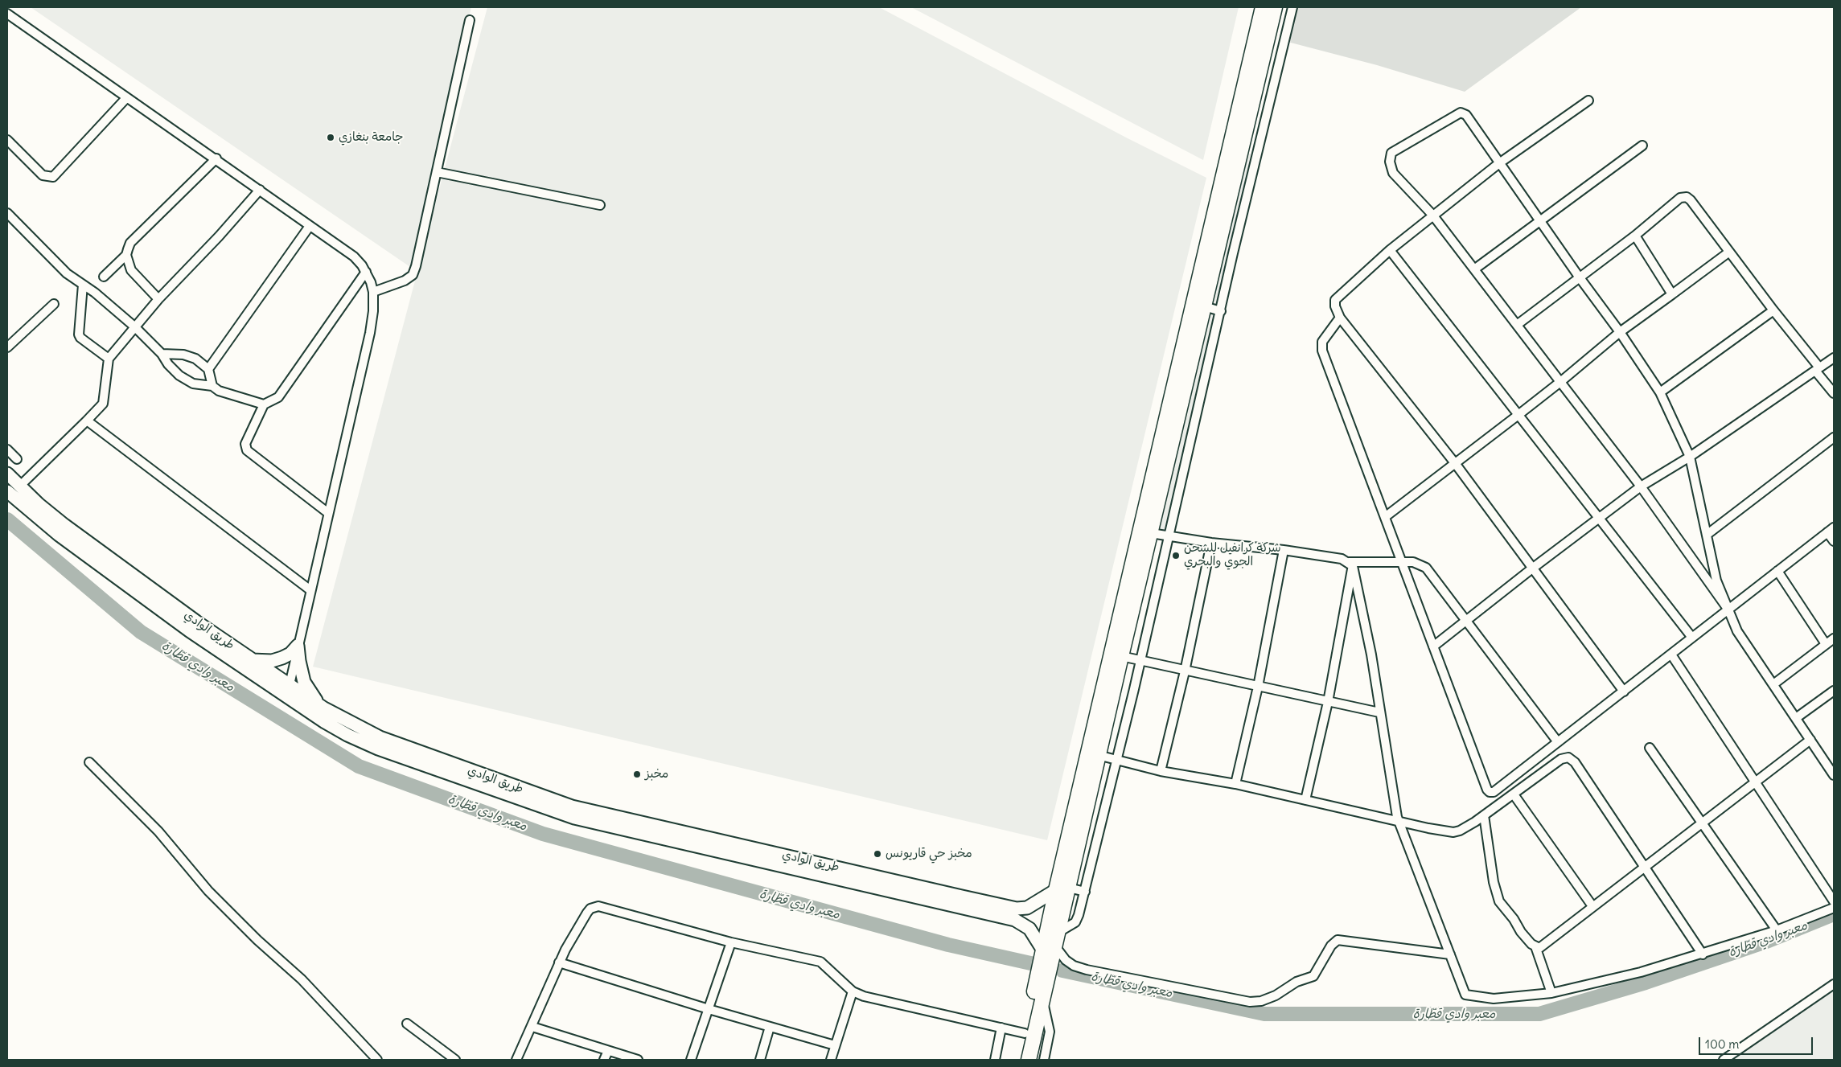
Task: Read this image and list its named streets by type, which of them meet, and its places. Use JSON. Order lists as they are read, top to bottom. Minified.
{"streets":{"main road":["طريق الوادي"]},"water":["معبر وادي قطّارة"],"places":["جامعة بنغازي","شركة كرانفيل للشحن الجوي والبحري","مخبز","مخبز حي قاريونس"],"scale_bar":"100 m"}
